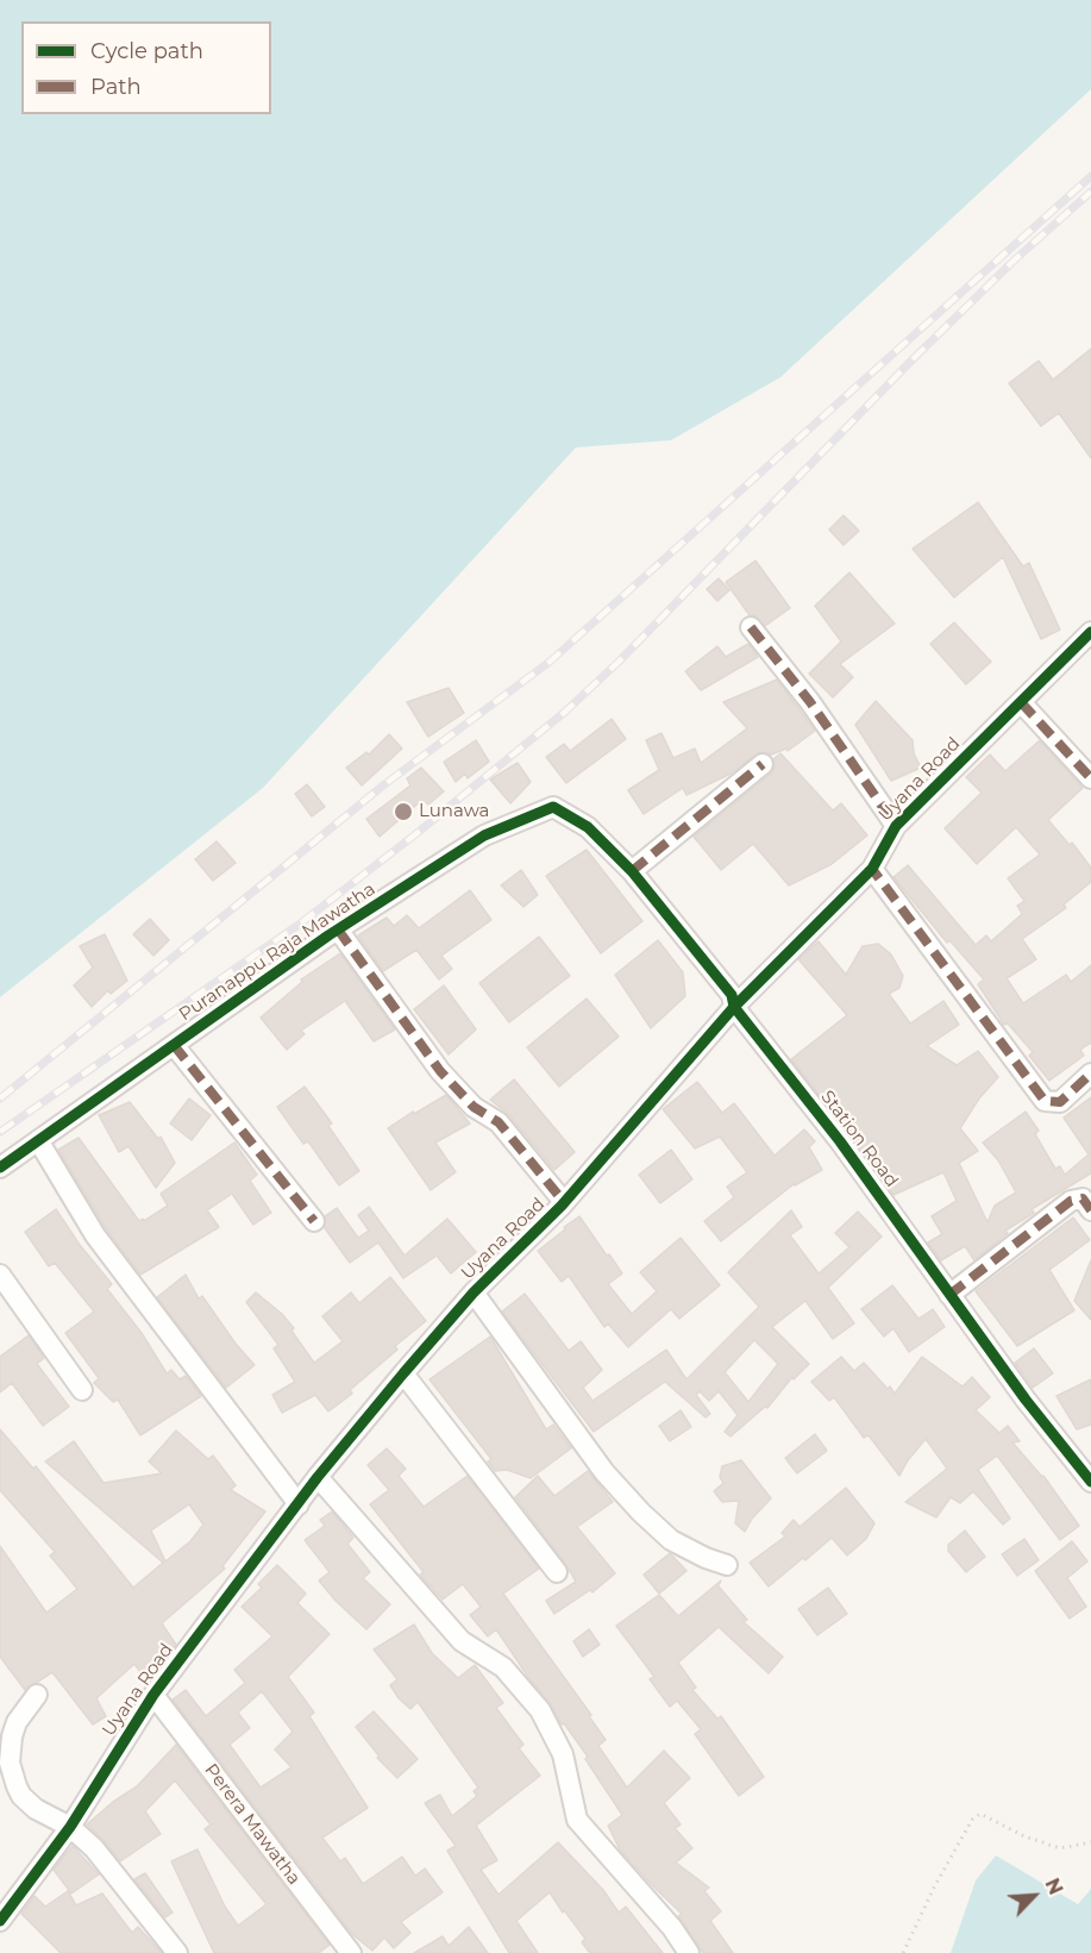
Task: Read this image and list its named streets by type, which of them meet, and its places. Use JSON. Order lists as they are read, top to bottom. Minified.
{"streets":{"street":["Uyana Road","Puranappu Raja Mawatha","Station Road","Perera Mawatha"]},"crossings":[["Uyana Road","Station Road"],["Uyana Road","Perera Mawatha"],["Puranappu Raja Mawatha","Station Road"]],"places":["Lunawa"],"legend":["Cycle path","Path"],"north":"top right"}
